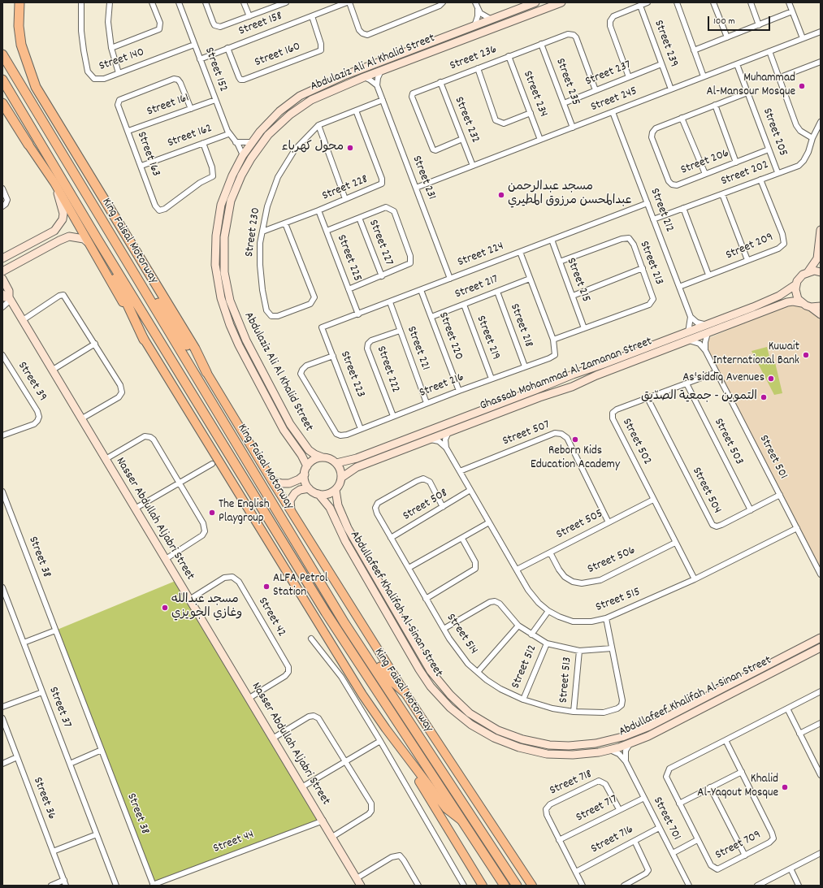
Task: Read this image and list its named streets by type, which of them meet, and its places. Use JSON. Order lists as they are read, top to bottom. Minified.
{"streets":{"highway":["King Faisal Motorway"],"street":["Street 158","Street 239","Street 160","Street 236","Street 140","Abdulaziz Ali Al Khalid Street","Street 152","Street 237","Street 235","Street 234","Street 245","Street 161","Street 232","Street 205","Street 162","Street 163","Street 206","Street 202","Street 231","Street 228","Street 212","Street 230","Street 227","Street 209","Street 224","Street 225","Street 213","Street 215","Street 217","Street 218","Street 220","Street 219","Street 221","Street 222","Street 223","Ghassab Mohammad Al Zamanan Street","Street 39","Street 216","Street 507","Street 502","Street 503","Street 501","Street 504","Street 508","Nasser Abdullah Aljabri Street","Street 505","Street 38","Street 506","Street 515","Abdullafeef Khalifah Al-Sinan Street","Street 42","Street 514","Street 512","Street 513","Street 37","Street 718","Street 36","Street 717","Street 701","Street 716","Street 44","Street 709"]},"crossings":[["Street 158","Street 160"],["Street 158","Street 152"],["Street 239","Street 237"],["Street 239","Street 245"],["Street 236","Street 237"],["Street 236","Street 235"],["Street 236","Street 234"],["Street 236","Street 232"],["Street 140","Street 152"],["Abdulaziz Ali Al Khalid Street","Street 152"],["Abdulaziz Ali Al Khalid Street","Ghassab Mohammad Al Zamanan Street"],["Abdulaziz Ali Al Khalid Street","Abdullafeef Khalifah Al-Sinan Street"],["Street 152","Street 161"],["Street 152","Street 162"],["Street 237","Street 235"],["Street 235","Street 245"],["Street 234","Street 245"],["Street 245","Street 232"],["Street 245","Street 205"],["Street 245","Street 231"],["Street 245","Street 212"],["Street 161","Street 163"],["Street 205","Street 206"],["Street 205","Street 202"],["Street 162","Street 163"],["Street 202","Street 212"],["Street 202","Street 209"],["Street 231","Street 230"],["Street 231","Street 224"],["Street 228","Street 230"],["Street 228","Street 225"],["Street 212","Street 209"],["Street 212","Street 224"],["Street 224","Street 225"],["Street 224","Street 215"],["Street 224","Street 220"],["Street 224","Street 221"],["Street 224","Street 223"],["Street 224","Street 216"],["Street 213","Street 215"],["Street 213","Street 216"],["Street 217","Street 218"],["Street 217","Street 220"],["Street 217","Street 219"],["Street 217","Street 216"],["Street 218","Street 216"],["Street 220","Street 216"],["Street 219","Street 216"],["Street 221","Street 222"],["Street 221","Street 216"],["Street 222","Street 216"],["Street 223","Street 216"],["Ghassab Mohammad Al Zamanan Street","Street 501"],["Ghassab Mohammad Al Zamanan Street","Abdullafeef Khalifah Al-Sinan Street"],["Street 507","Street 505"],["Street 507","Street 515"],["Street 502","Street 503"],["Street 502","Street 501"],["Street 502","Street 504"],["Street 502","Street 505"],["Street 502","Street 506"],["Street 502","Street 515"],["Street 503","Street 504"],["Street 501","Street 504"],["Street 501","Street 515"],["Street 508","Street 515"],["Street 508","Street 514"],["Nasser Abdullah Aljabri Street","Street 42"],["Nasser Abdullah Aljabri Street","Street 44"],["Street 505","Street 506"],["Street 505","Street 515"],["Street 38","Street 44"],["Street 515","Street 514"],["Abdullafeef Khalifah Al-Sinan Street","Street 701"],["Street 514","Street 512"],["Street 514","Street 513"],["Street 718","Street 717"],["Street 718","Street 716"],["Street 717","Street 701"],["Street 701","Street 716"]],"places":["Muhammad Al-Mansour Mosque","محول كهرباء","مسجد عبدالرحمن عبدالمحسن مرزوق المطيري","Kuwait International Bank","As'siddīq Avenues","التموين - جمعية الصدّيق","Reborn Kids Education Academy","The English Playgroup","ALFA Petrol Station","مسجد عبدالله وغازي الجويزي","Khalid Al-Yaqout Mosque"],"scale_bar":"100 m"}
